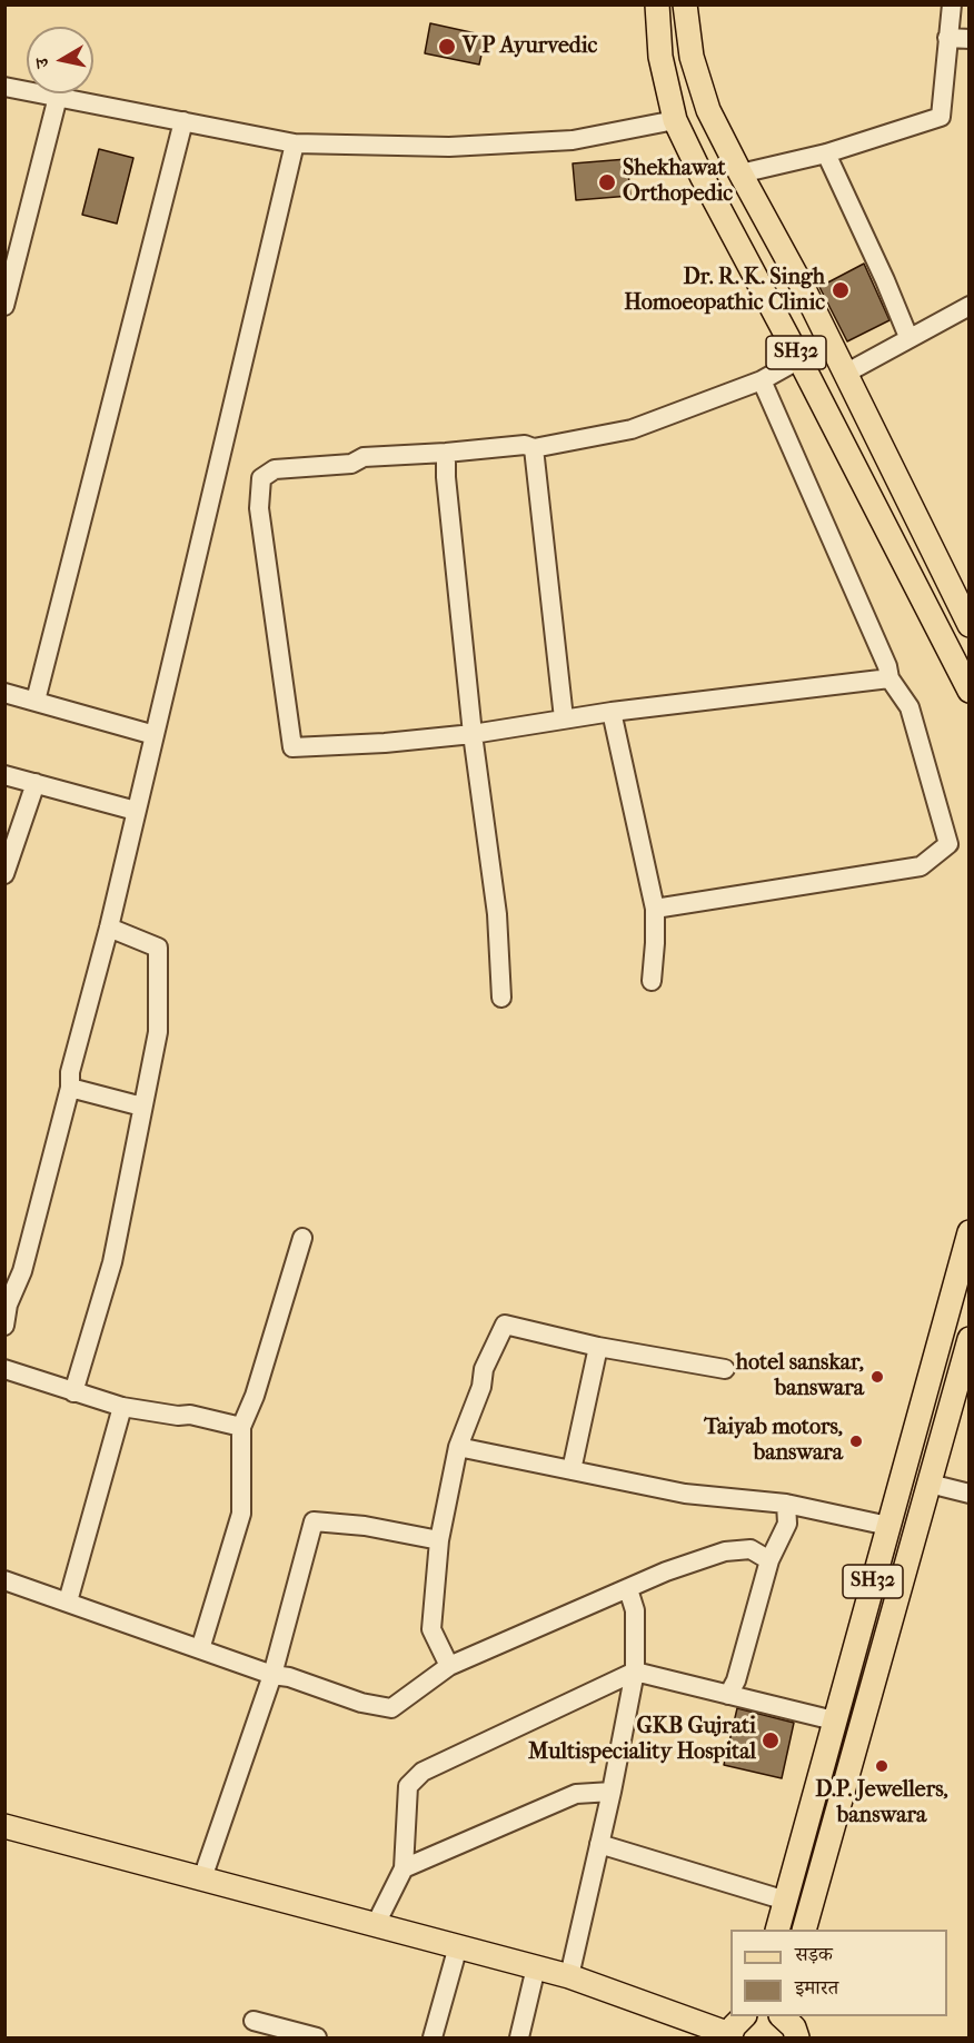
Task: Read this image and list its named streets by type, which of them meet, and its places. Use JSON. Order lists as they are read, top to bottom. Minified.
{"streets":{"main road":["SH32"]},"places":["V P Ayurvedic","Shekhawat Orthopedic","Dr. R. K. Singh Homoeopathic Clinic","hotel sanskar, banswara","Taiyab motors, banswara","GKB Gujrati Multispeciality Hospital","D.P. Jewellers, banswara"],"legend":["सड़क","इमारत"],"north":"left"}
